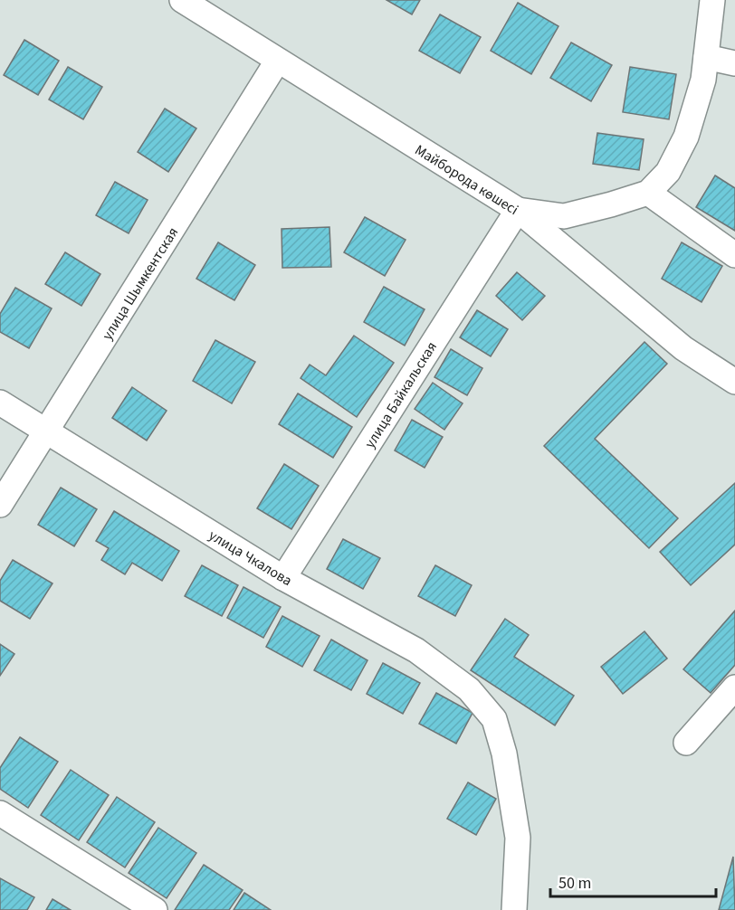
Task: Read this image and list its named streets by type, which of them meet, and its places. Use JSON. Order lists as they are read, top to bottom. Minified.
{"streets":{"street":["Майборода көшесі","улица Шымкентская","улица Байкальская","улица Чкалова"]},"crossings":[["Майборода көшесі","улица Шымкентская"],["Майборода көшесі","улица Байкальская"],["улица Шымкентская","улица Чкалова"],["улица Байкальская","улица Чкалова"]],"scale_bar":"50 m"}
